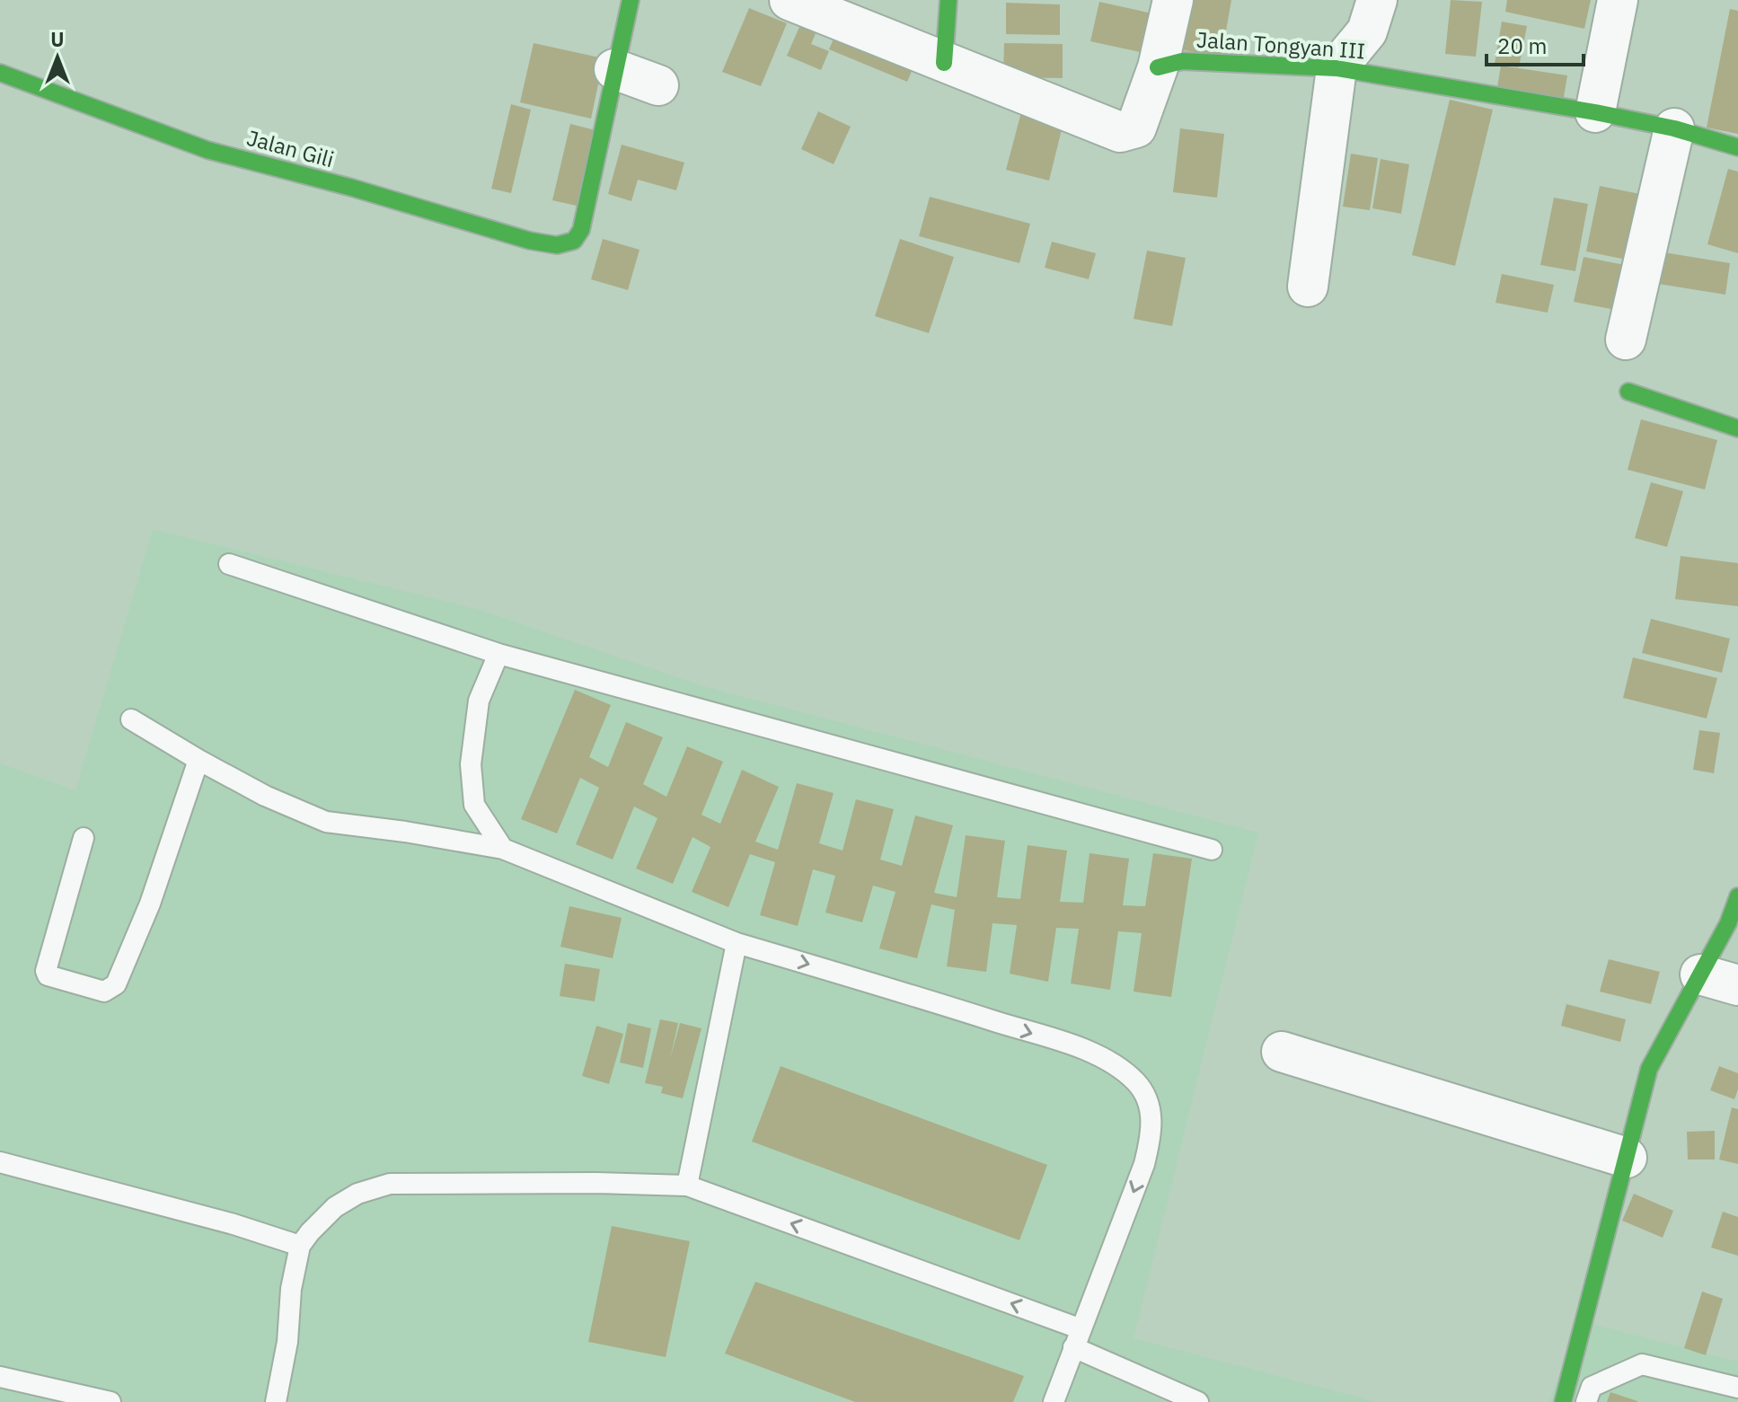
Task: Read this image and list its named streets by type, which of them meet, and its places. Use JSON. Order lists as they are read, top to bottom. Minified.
{"streets":{"street":["Jalan Tongyan III","Jalan Gili"]},"scale_bar":"20 m","north":"top"}
